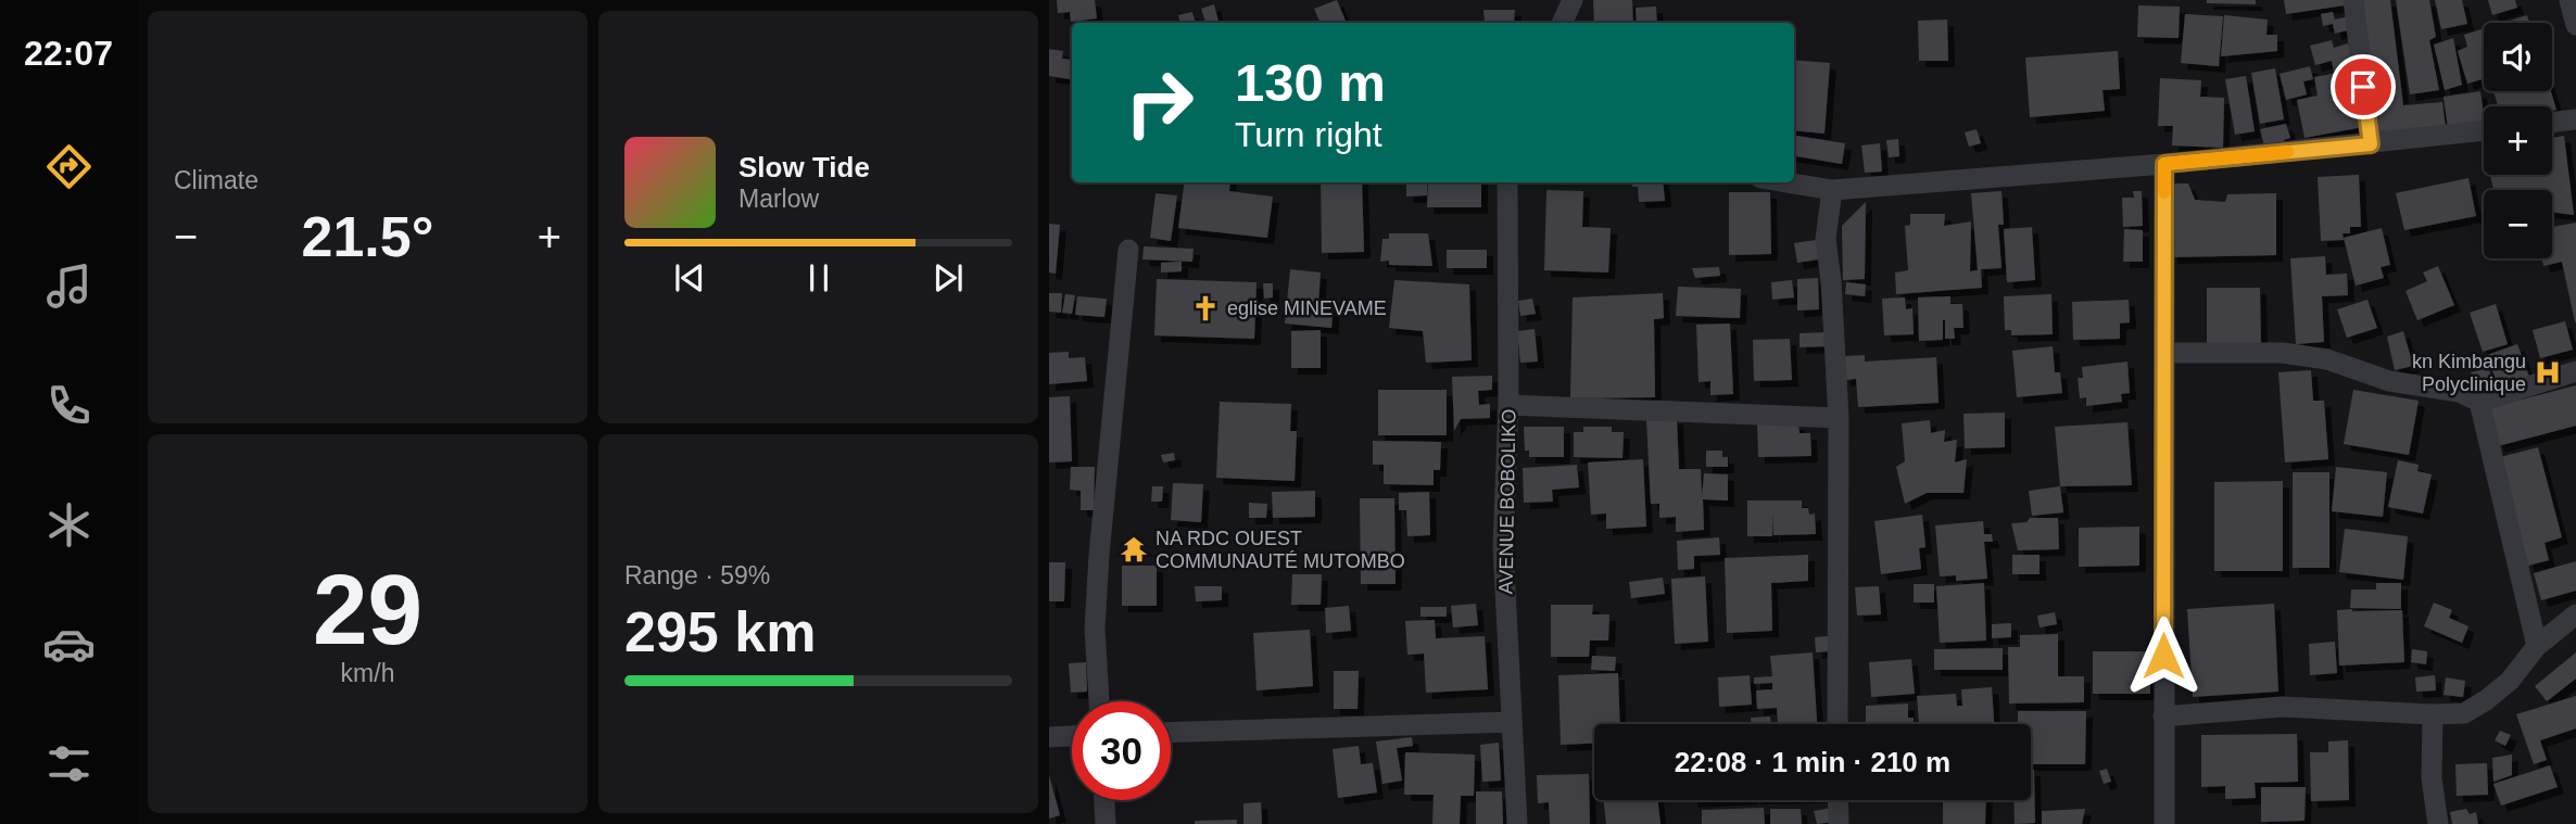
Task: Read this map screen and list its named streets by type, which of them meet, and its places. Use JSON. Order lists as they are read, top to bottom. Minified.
{"streets":{"street":["AVENUE BOBOLIKO"]},"places":{"church":["eglise MINEVAME"],"hospital":["kn Kimbangu Polyclinique"],"temple":["NA RDC OUEST COMMUNAUTÉ MUTOMBO"]},"page":{"tabs":"22:07","tile":["Climate",["29","km/h"],["Range · 59%","295 km"]],"map_buttons":["+","−"],"turn":["130 m","Turn right"],"song":["Slow Tide","Marlow"],"heat":["−","21.5°","+"],"limit":"30","trip":"22:08 · 1 min · 210 m"}}
